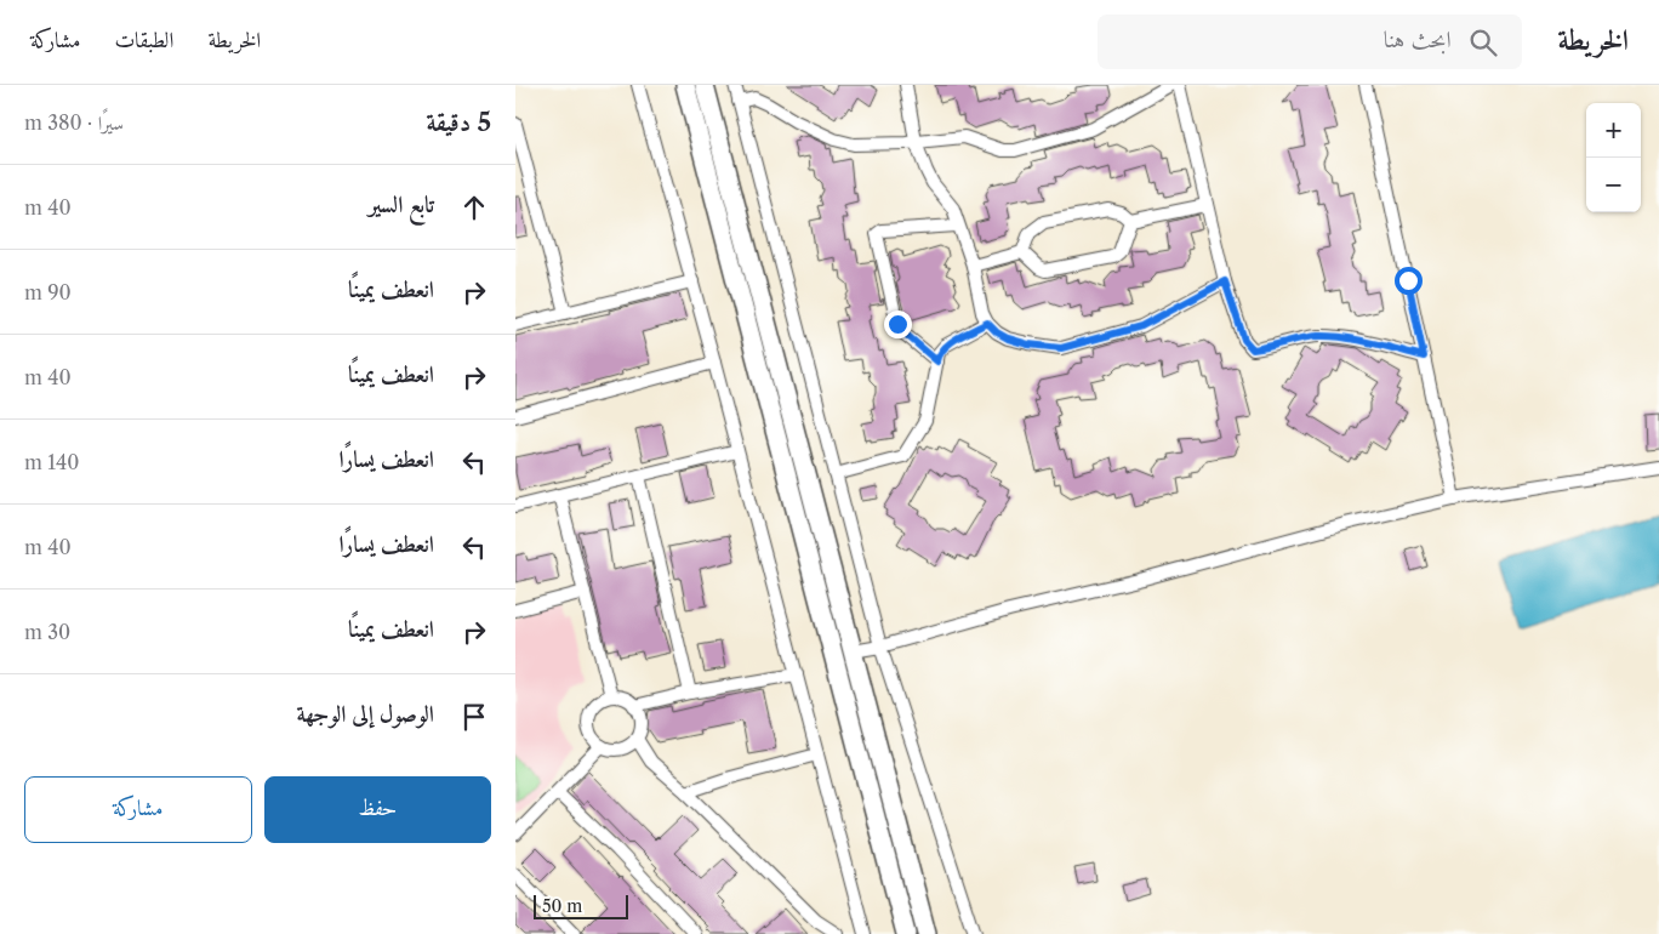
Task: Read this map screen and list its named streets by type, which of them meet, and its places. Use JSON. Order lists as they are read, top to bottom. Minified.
{"scale_bar":"50 m","page":{"header":"الخريطة","search":"ابحث هنا","nav":["الخريطة","الطبقات","مشاركة"],"heading":["5 دقيقة","سيرًا · 380 m"],"map_buttons":["+","−"],"list":[["تابع السير","40 m"],["انعطف يمينًا","90 m"],["انعطف يمينًا","40 m"],["انعطف يسارًا","140 m"],["انعطف يسارًا","40 m"],["انعطف يمينًا","30 m"],"الوصول إلى الوجهة"],"buttons":["حفظ","مشاركة"],"scale":"50 m"}}
